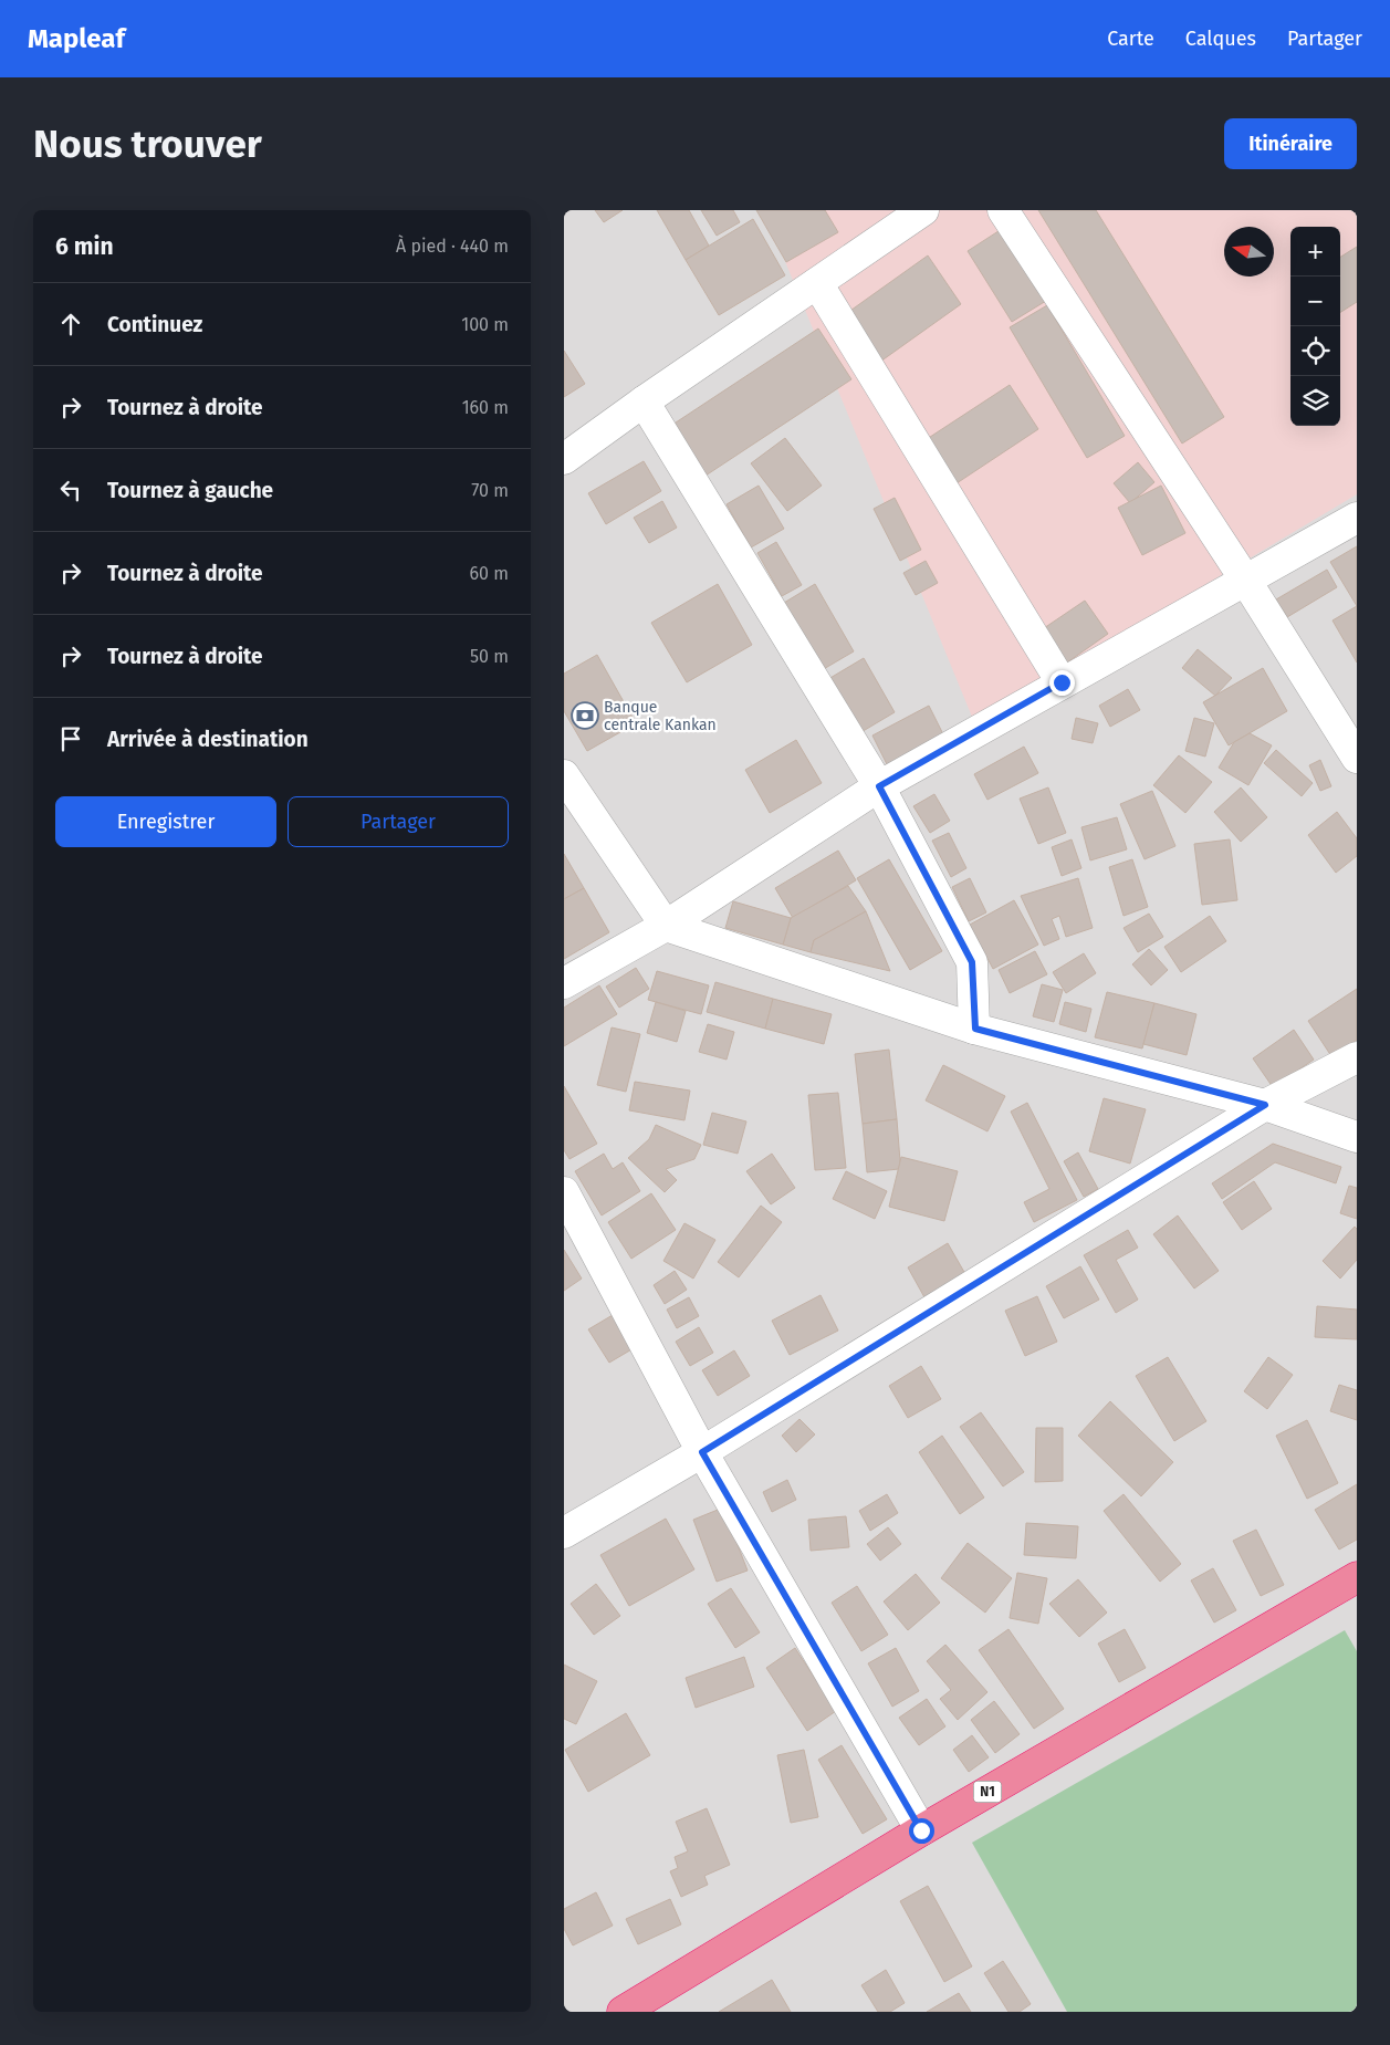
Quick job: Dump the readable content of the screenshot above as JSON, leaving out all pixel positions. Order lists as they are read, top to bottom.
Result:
{
  "streets": {
    "highway": ["N1"]
  },
  "places": {
    "bank": ["Banque centrale Kankan"]
  },
  "north": "left",
  "page": {
    "header": "Mapleaf",
    "nav": ["Carte", "Calques", "Partager"],
    "buttons": [
      "Itinéraire",
      ["Enregistrer", "Partager"]
    ],
    "title": "Nous trouver",
    "heading": ["6 min", "À pied · 440 m"],
    "map_buttons": ["+", "−"],
    "list": [
      ["Continuez", "100 m"],
      ["Tournez à droite", "160 m"],
      ["Tournez à gauche", "70 m"],
      ["Tournez à droite", "60 m"],
      ["Tournez à droite", "50 m"],
      "Arrivée à destination"
    ]
  }
}
